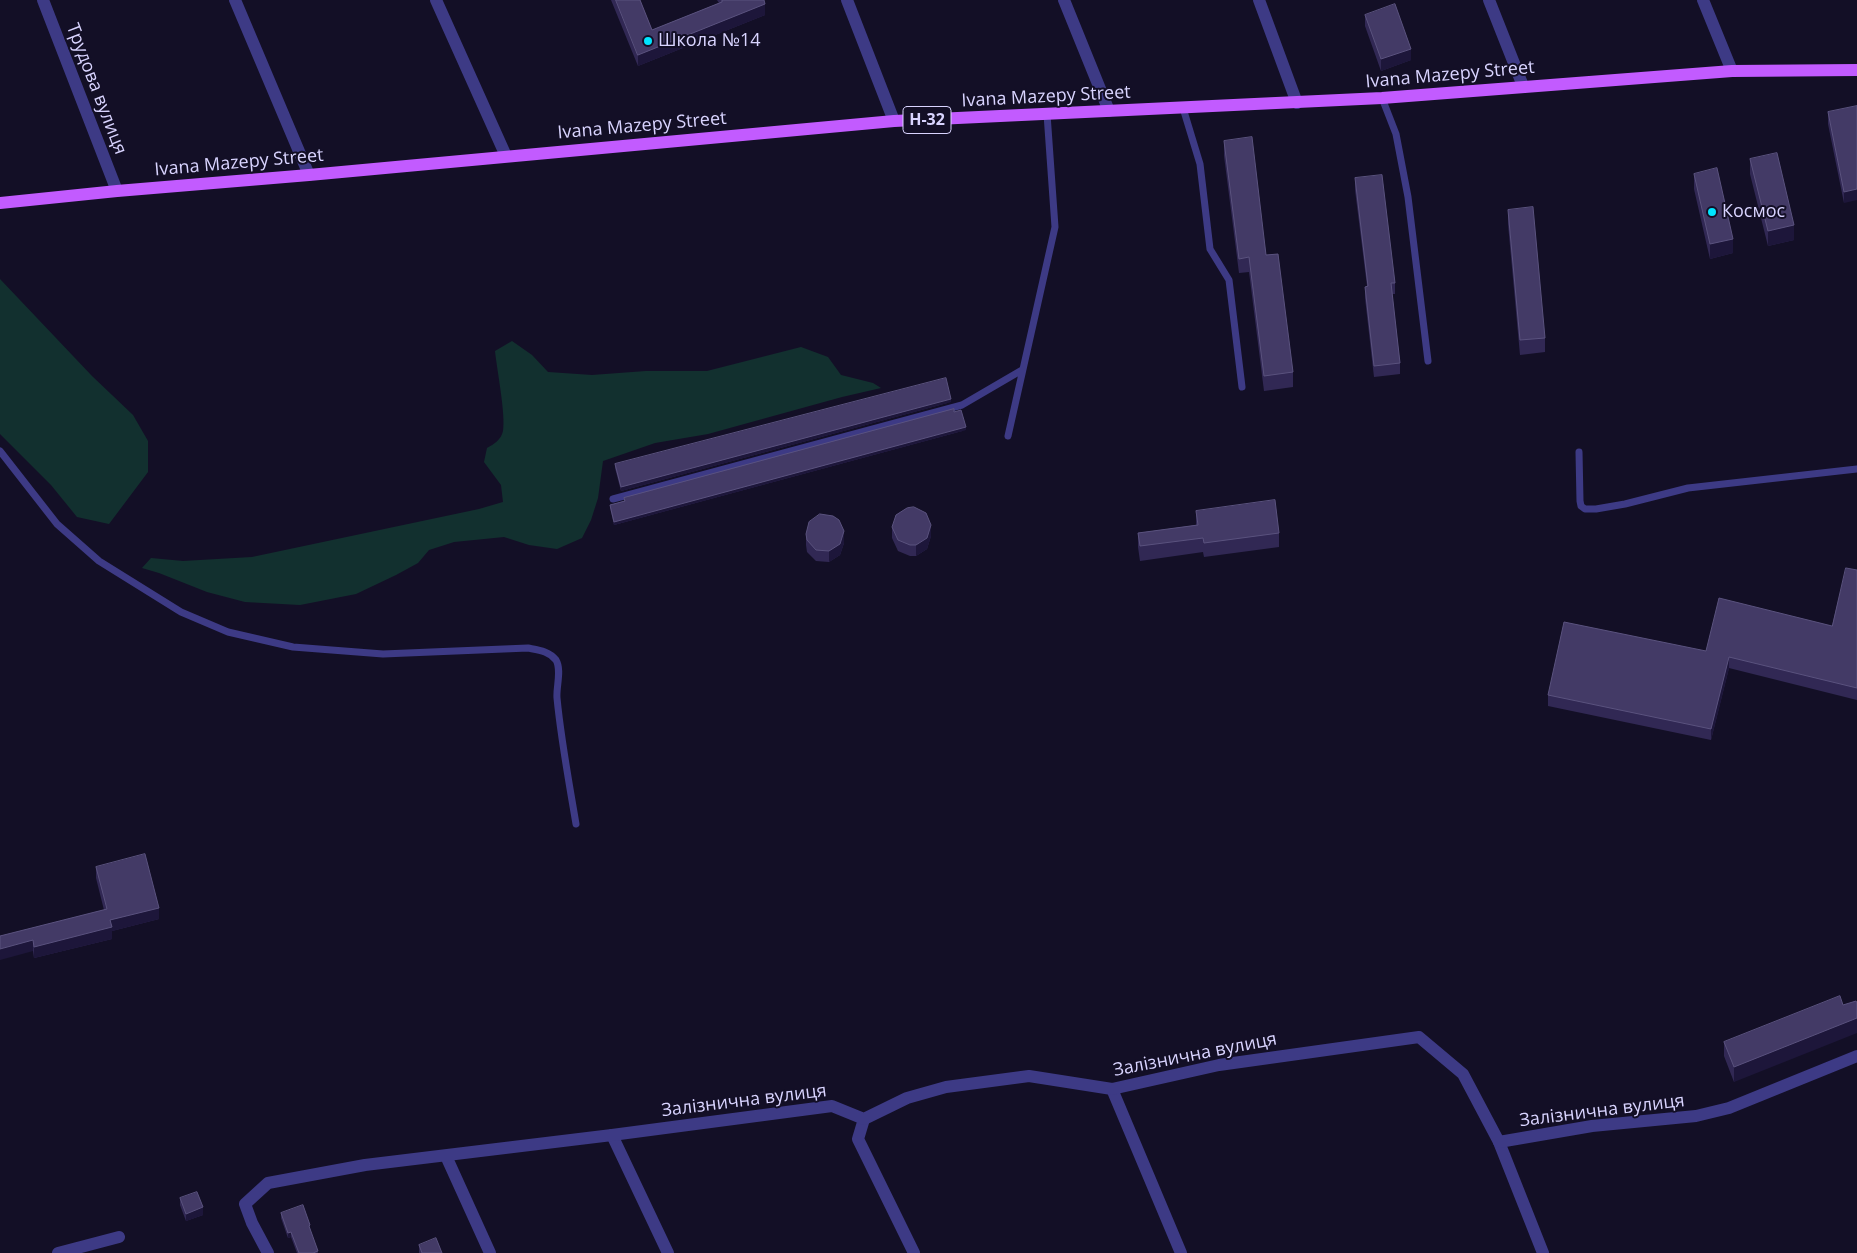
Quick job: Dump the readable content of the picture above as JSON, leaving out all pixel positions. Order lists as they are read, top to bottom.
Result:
{
  "streets": {
    "main road": ["Ivana Mazepy Street", "Н-32"],
    "street": ["Трудова вулиця", "Залізнична вулиця"]
  },
  "crossings": [
    ["Ivana Mazepy Street", "Трудова вулиця"]
  ],
  "places": ["Школа №14", "Космос"]
}
